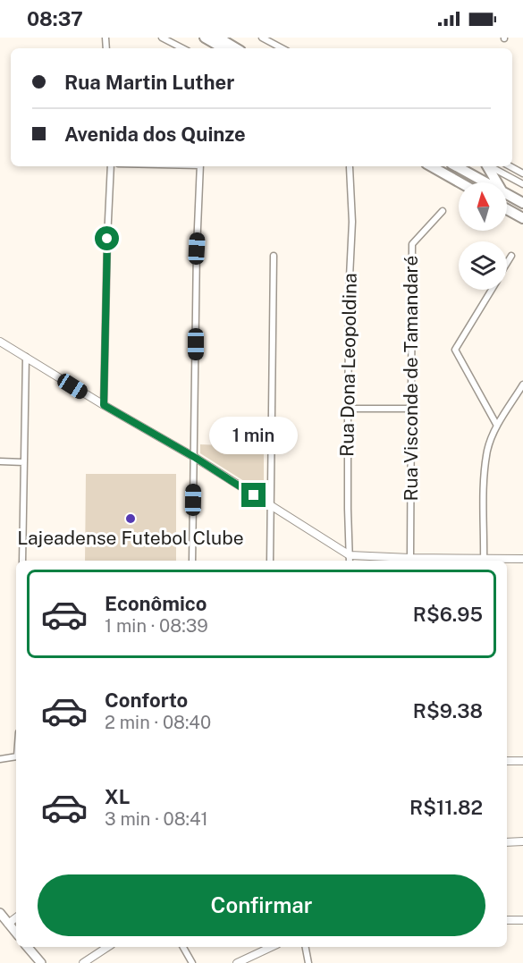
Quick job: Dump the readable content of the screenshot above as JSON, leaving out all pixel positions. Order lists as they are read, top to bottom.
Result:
{
  "streets": {
    "street": ["Rua Dona Leopoldina", "Rua Visconde de Tamandaré"]
  },
  "places": ["Lajeadense Futebol Clube"],
  "north": "top",
  "page": {
    "status": "08:37",
    "banner": ["Rua Martin Luther", "Avenida dos Quinze"],
    "bubble": "1 min",
    "list": [
      {
        "name": "Econômico",
        "note": "1 min · 08:39",
        "value": "R$6.95"
      },
      {
        "name": "Conforto",
        "note": "2 min · 08:40",
        "value": "R$9.38"
      },
      {
        "name": "XL",
        "note": "3 min · 08:41",
        "value": "R$11.82"
      }
    ],
    "buttons": "Confirmar"
  }
}
